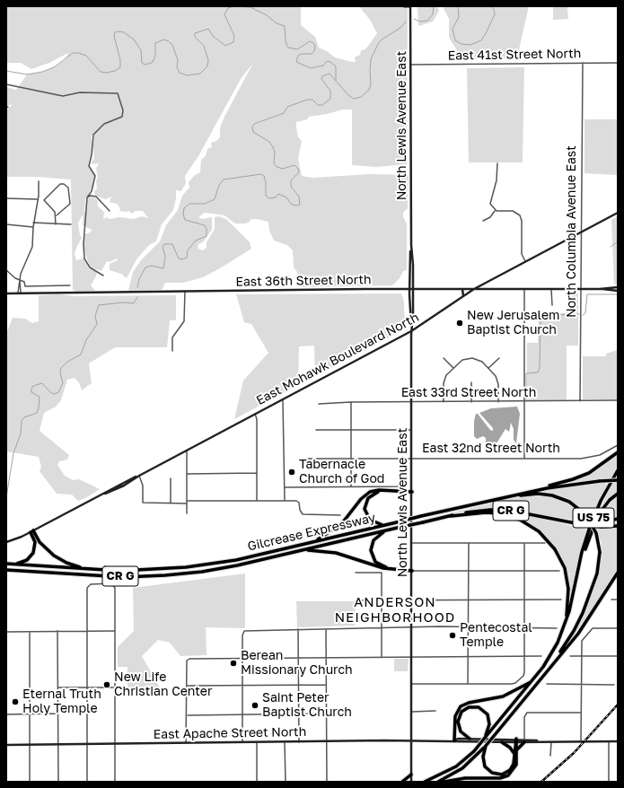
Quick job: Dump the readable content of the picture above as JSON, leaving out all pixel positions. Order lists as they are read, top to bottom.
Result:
{
  "streets": {
    "highway": ["CR G", "US 75", "Gilcrease Expressway"],
    "main road": [
      "North Lewis Avenue East",
      "East 36th Street North",
      "East Mohawk Boulevard North",
      "East Apache Street North"
    ],
    "street": [
      "East 41st Street North",
      "North Columbia Avenue East",
      "East 33rd Street North",
      "East 32nd Street North"
    ]
  },
  "crossings": [
    ["East 41st Street North", "North Lewis Avenue East"],
    ["East 41st Street North", "North Columbia Avenue East"],
    ["North Lewis Avenue East", "East 36th Street North"],
    ["North Lewis Avenue East", "East Mohawk Boulevard North"],
    ["North Lewis Avenue East", "East 33rd Street North"],
    ["North Lewis Avenue East", "East 32nd Street North"],
    ["North Lewis Avenue East", "East Apache Street North"],
    ["North Columbia Avenue East", "East 36th Street North"],
    ["North Columbia Avenue East", "East Mohawk Boulevard North"],
    ["North Columbia Avenue East", "East 33rd Street North"],
    ["East 36th Street North", "East Mohawk Boulevard North"]
  ],
  "districts": ["ANDERSON NEIGHBORHOOD"],
  "places": [
    "New Jerusalem Baptist Church",
    "Tabernacle Church of God",
    "Pentecostal Temple",
    "Berean Missionary Church",
    "New Life Christian Center",
    "Eternal Truth Holy Temple",
    "Saint Peter Baptist Church"
  ]
}
